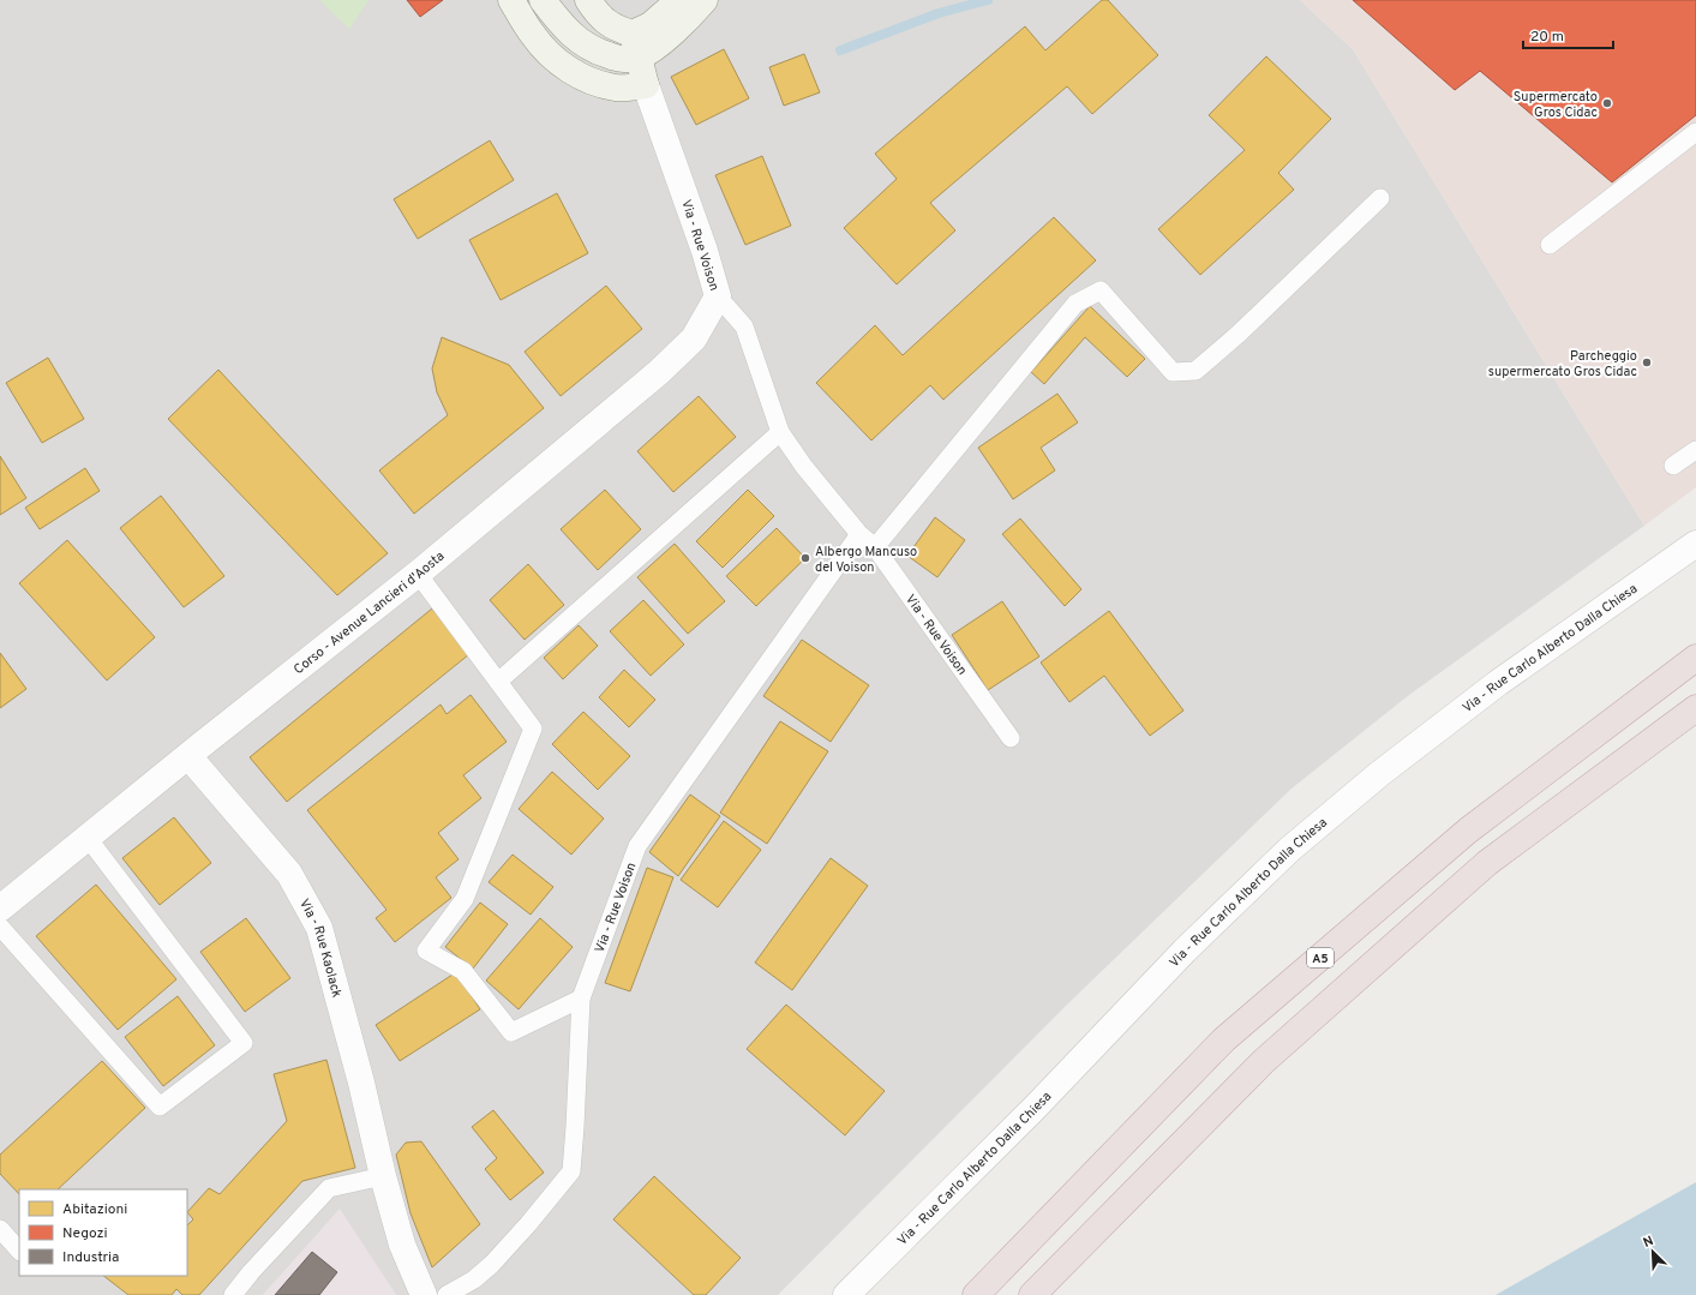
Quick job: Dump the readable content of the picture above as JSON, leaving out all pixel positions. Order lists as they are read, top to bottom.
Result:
{
  "streets": {
    "highway": ["A5"],
    "street": [
      "Via - Rue Voison",
      "Corso - Avenue Lancieri d'Aosta",
      "Via - Rue Carlo Alberto Dalla Chiesa",
      "Via - Rue Kaolack"
    ]
  },
  "crossings": [
    ["Via - Rue Voison", "Corso - Avenue Lancieri d'Aosta"],
    ["Corso - Avenue Lancieri d'Aosta", "Via - Rue Kaolack"]
  ],
  "places": ["Supermercato Gros Cidac", "Parcheggio supermercato Gros Cidac", "Albergo Mancuso del Voison"],
  "legend": ["Abitazioni", "Negozi", "Industria"],
  "scale_bar": "20 m",
  "north": "top left"
}
